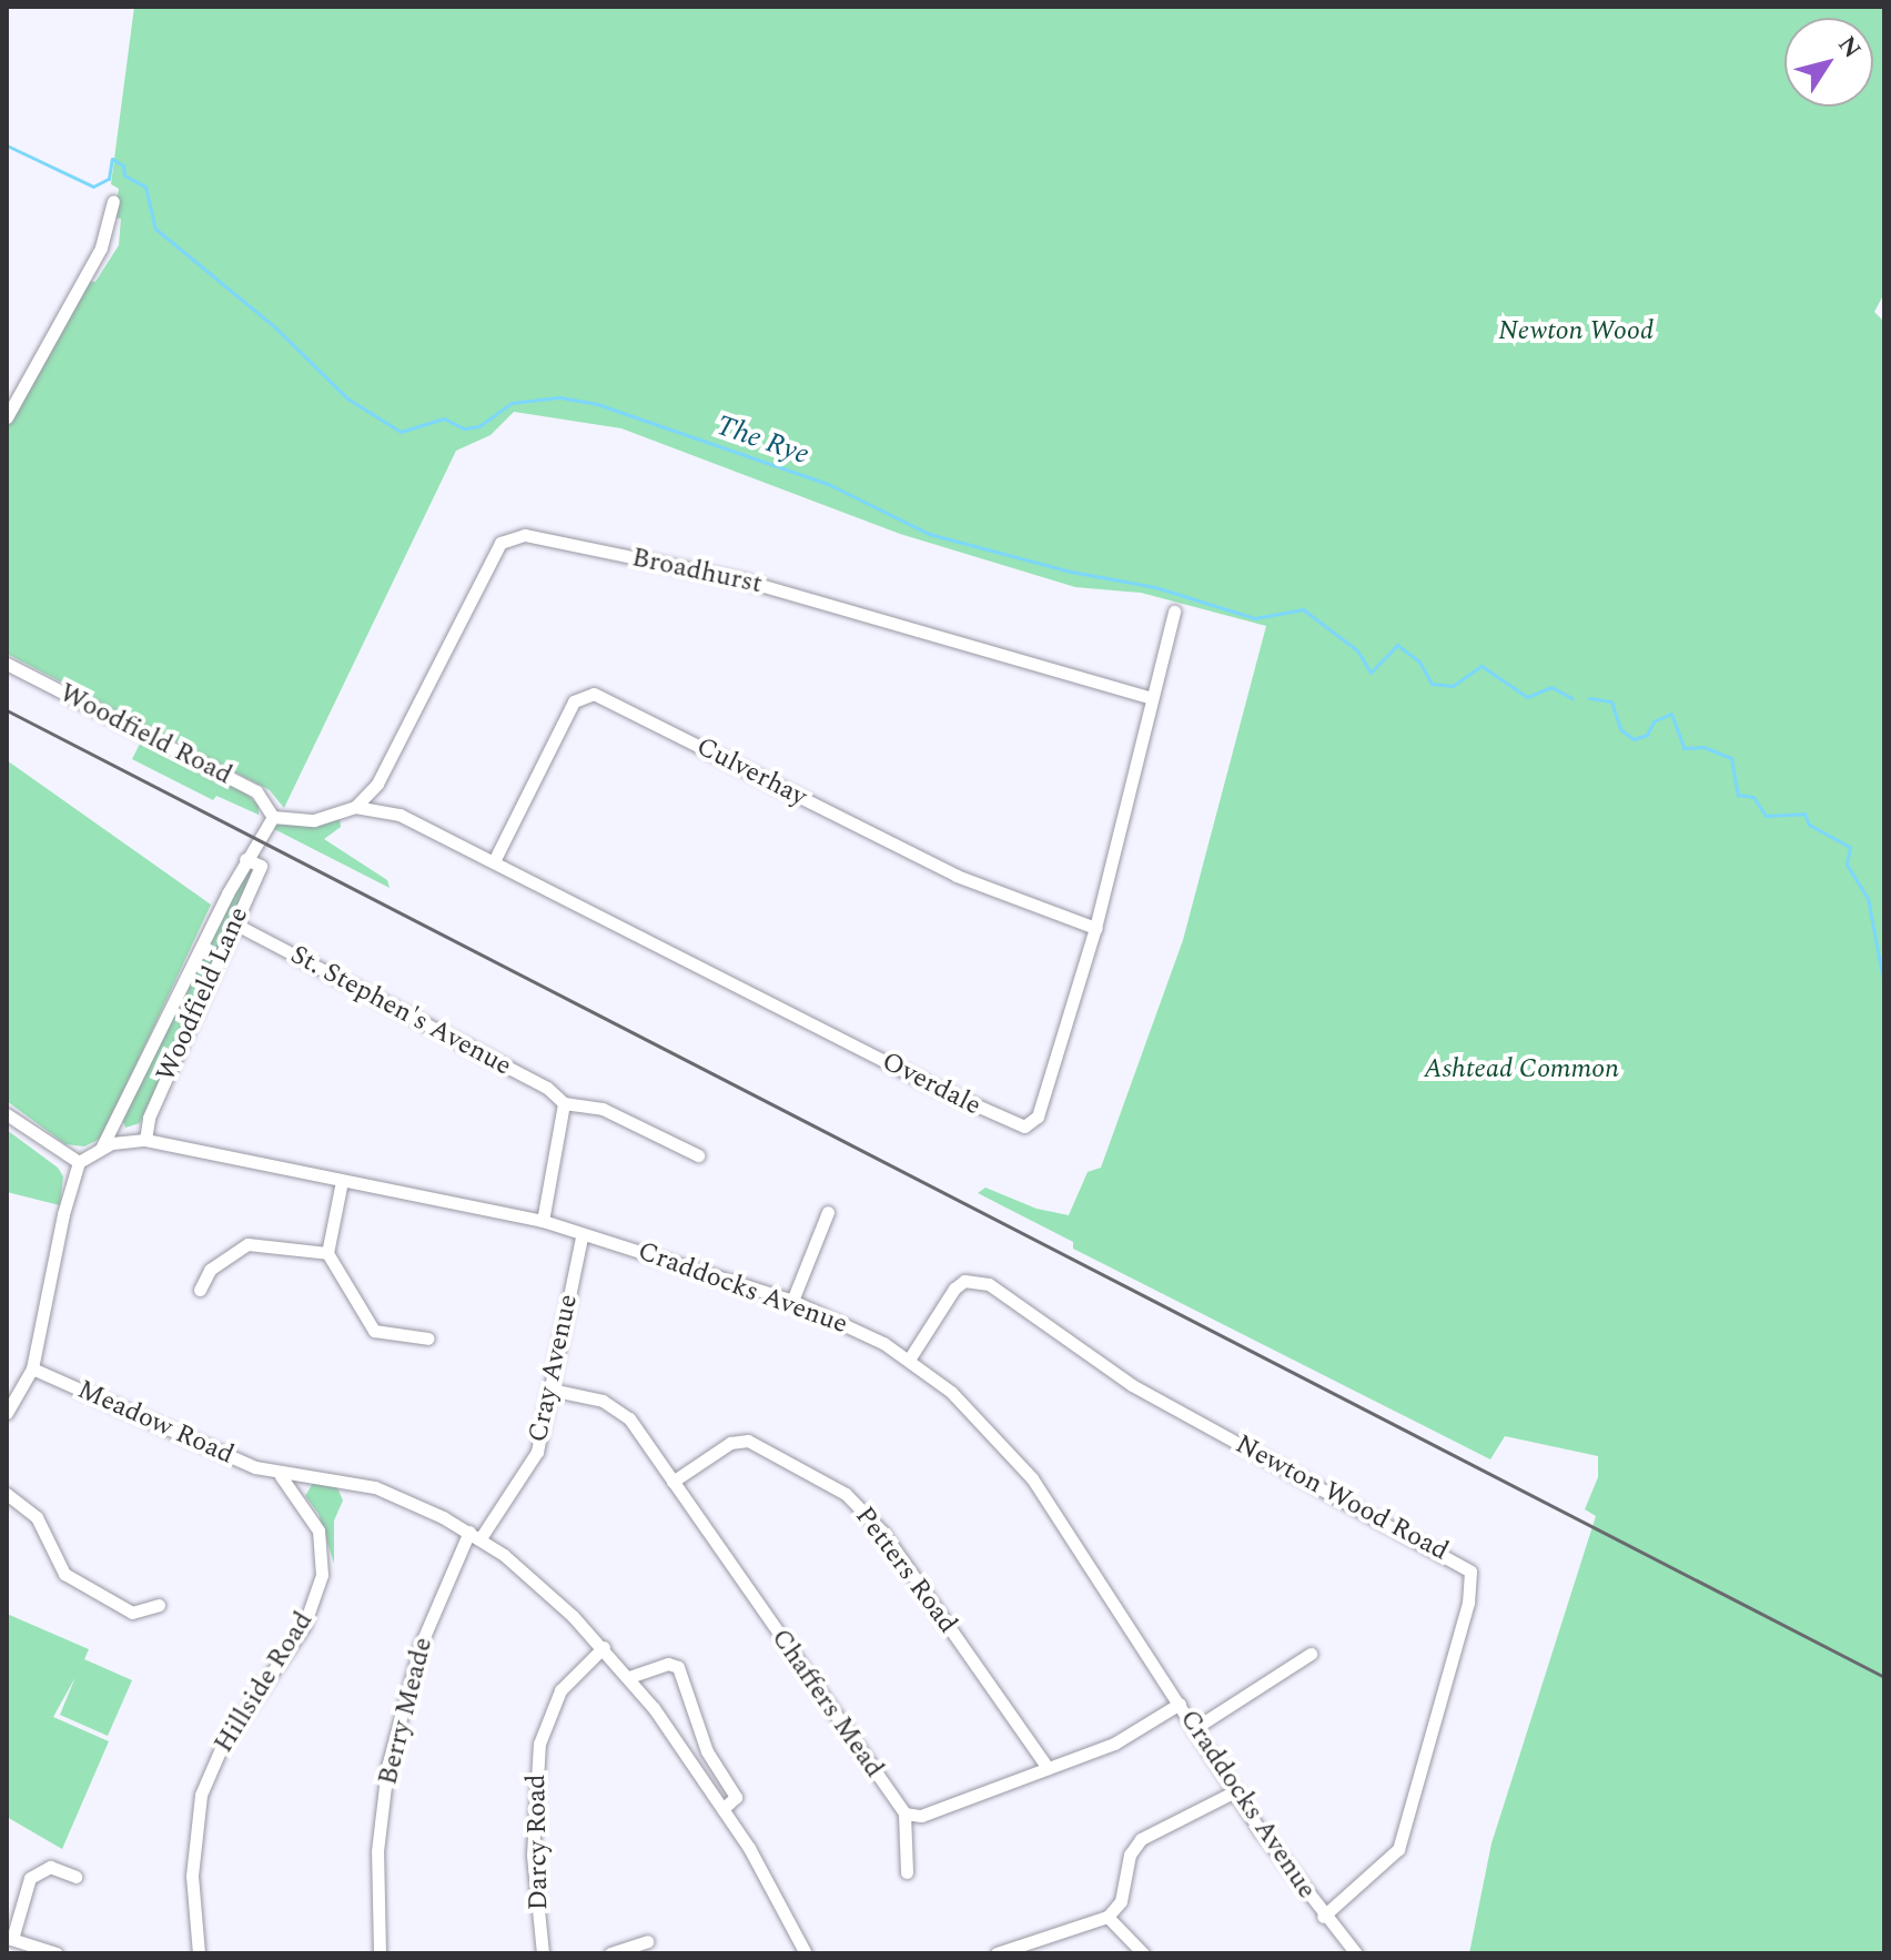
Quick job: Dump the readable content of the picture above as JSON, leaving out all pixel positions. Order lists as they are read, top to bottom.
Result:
{
  "streets": {
    "street": [
      "Broadhurst",
      "Woodfield Road",
      "Culverhay",
      "Woodfield Lane",
      "St. Stephen's Avenue",
      "Overdale",
      "Craddocks Avenue",
      "Cray Avenue",
      "Meadow Road",
      "Newton Wood Road",
      "Petters Road",
      "Hillside Road",
      "Chaffers Mead",
      "Berry Meade",
      "Darcy Road"
    ]
  },
  "crossings": [
    ["Broadhurst", "Woodfield Road"],
    ["Broadhurst", "Woodfield Lane"],
    ["Broadhurst", "Overdale"],
    ["Woodfield Road", "Woodfield Lane"],
    ["Culverhay", "Overdale"],
    ["Woodfield Lane", "St. Stephen's Avenue"],
    ["Woodfield Lane", "Craddocks Avenue"],
    ["Craddocks Avenue", "Cray Avenue"],
    ["Craddocks Avenue", "Newton Wood Road"],
    ["Cray Avenue", "Meadow Road"],
    ["Cray Avenue", "Chaffers Mead"],
    ["Cray Avenue", "Berry Meade"],
    ["Meadow Road", "Hillside Road"],
    ["Meadow Road", "Berry Meade"],
    ["Meadow Road", "Darcy Road"],
    ["Petters Road", "Chaffers Mead"]
  ],
  "water": ["The Rye"],
  "parks": ["Newton Wood", "Ashtead Common"],
  "north": "top right"
}
